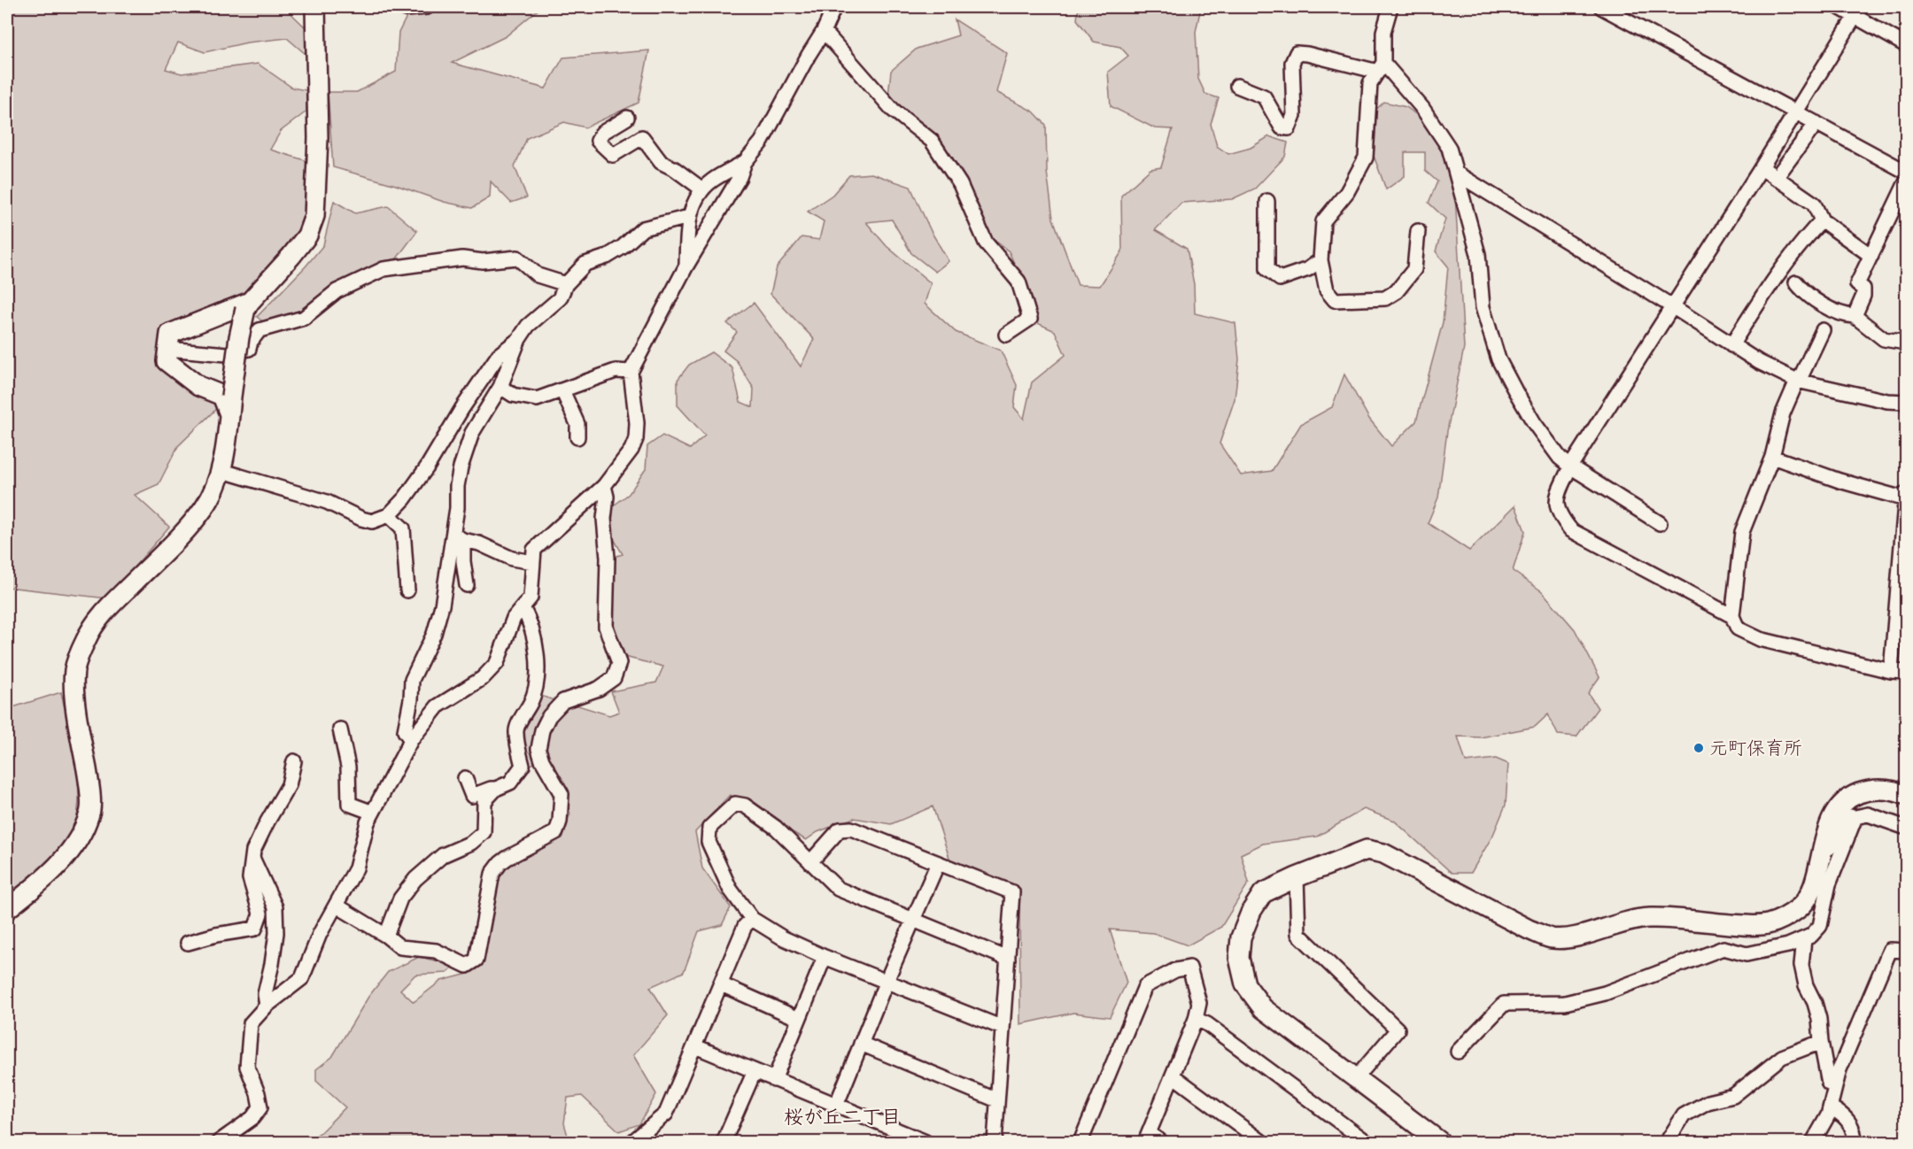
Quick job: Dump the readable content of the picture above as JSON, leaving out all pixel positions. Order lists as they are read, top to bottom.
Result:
{
  "districts": ["桜が丘二丁目"],
  "places": ["元町保育所"]
}
